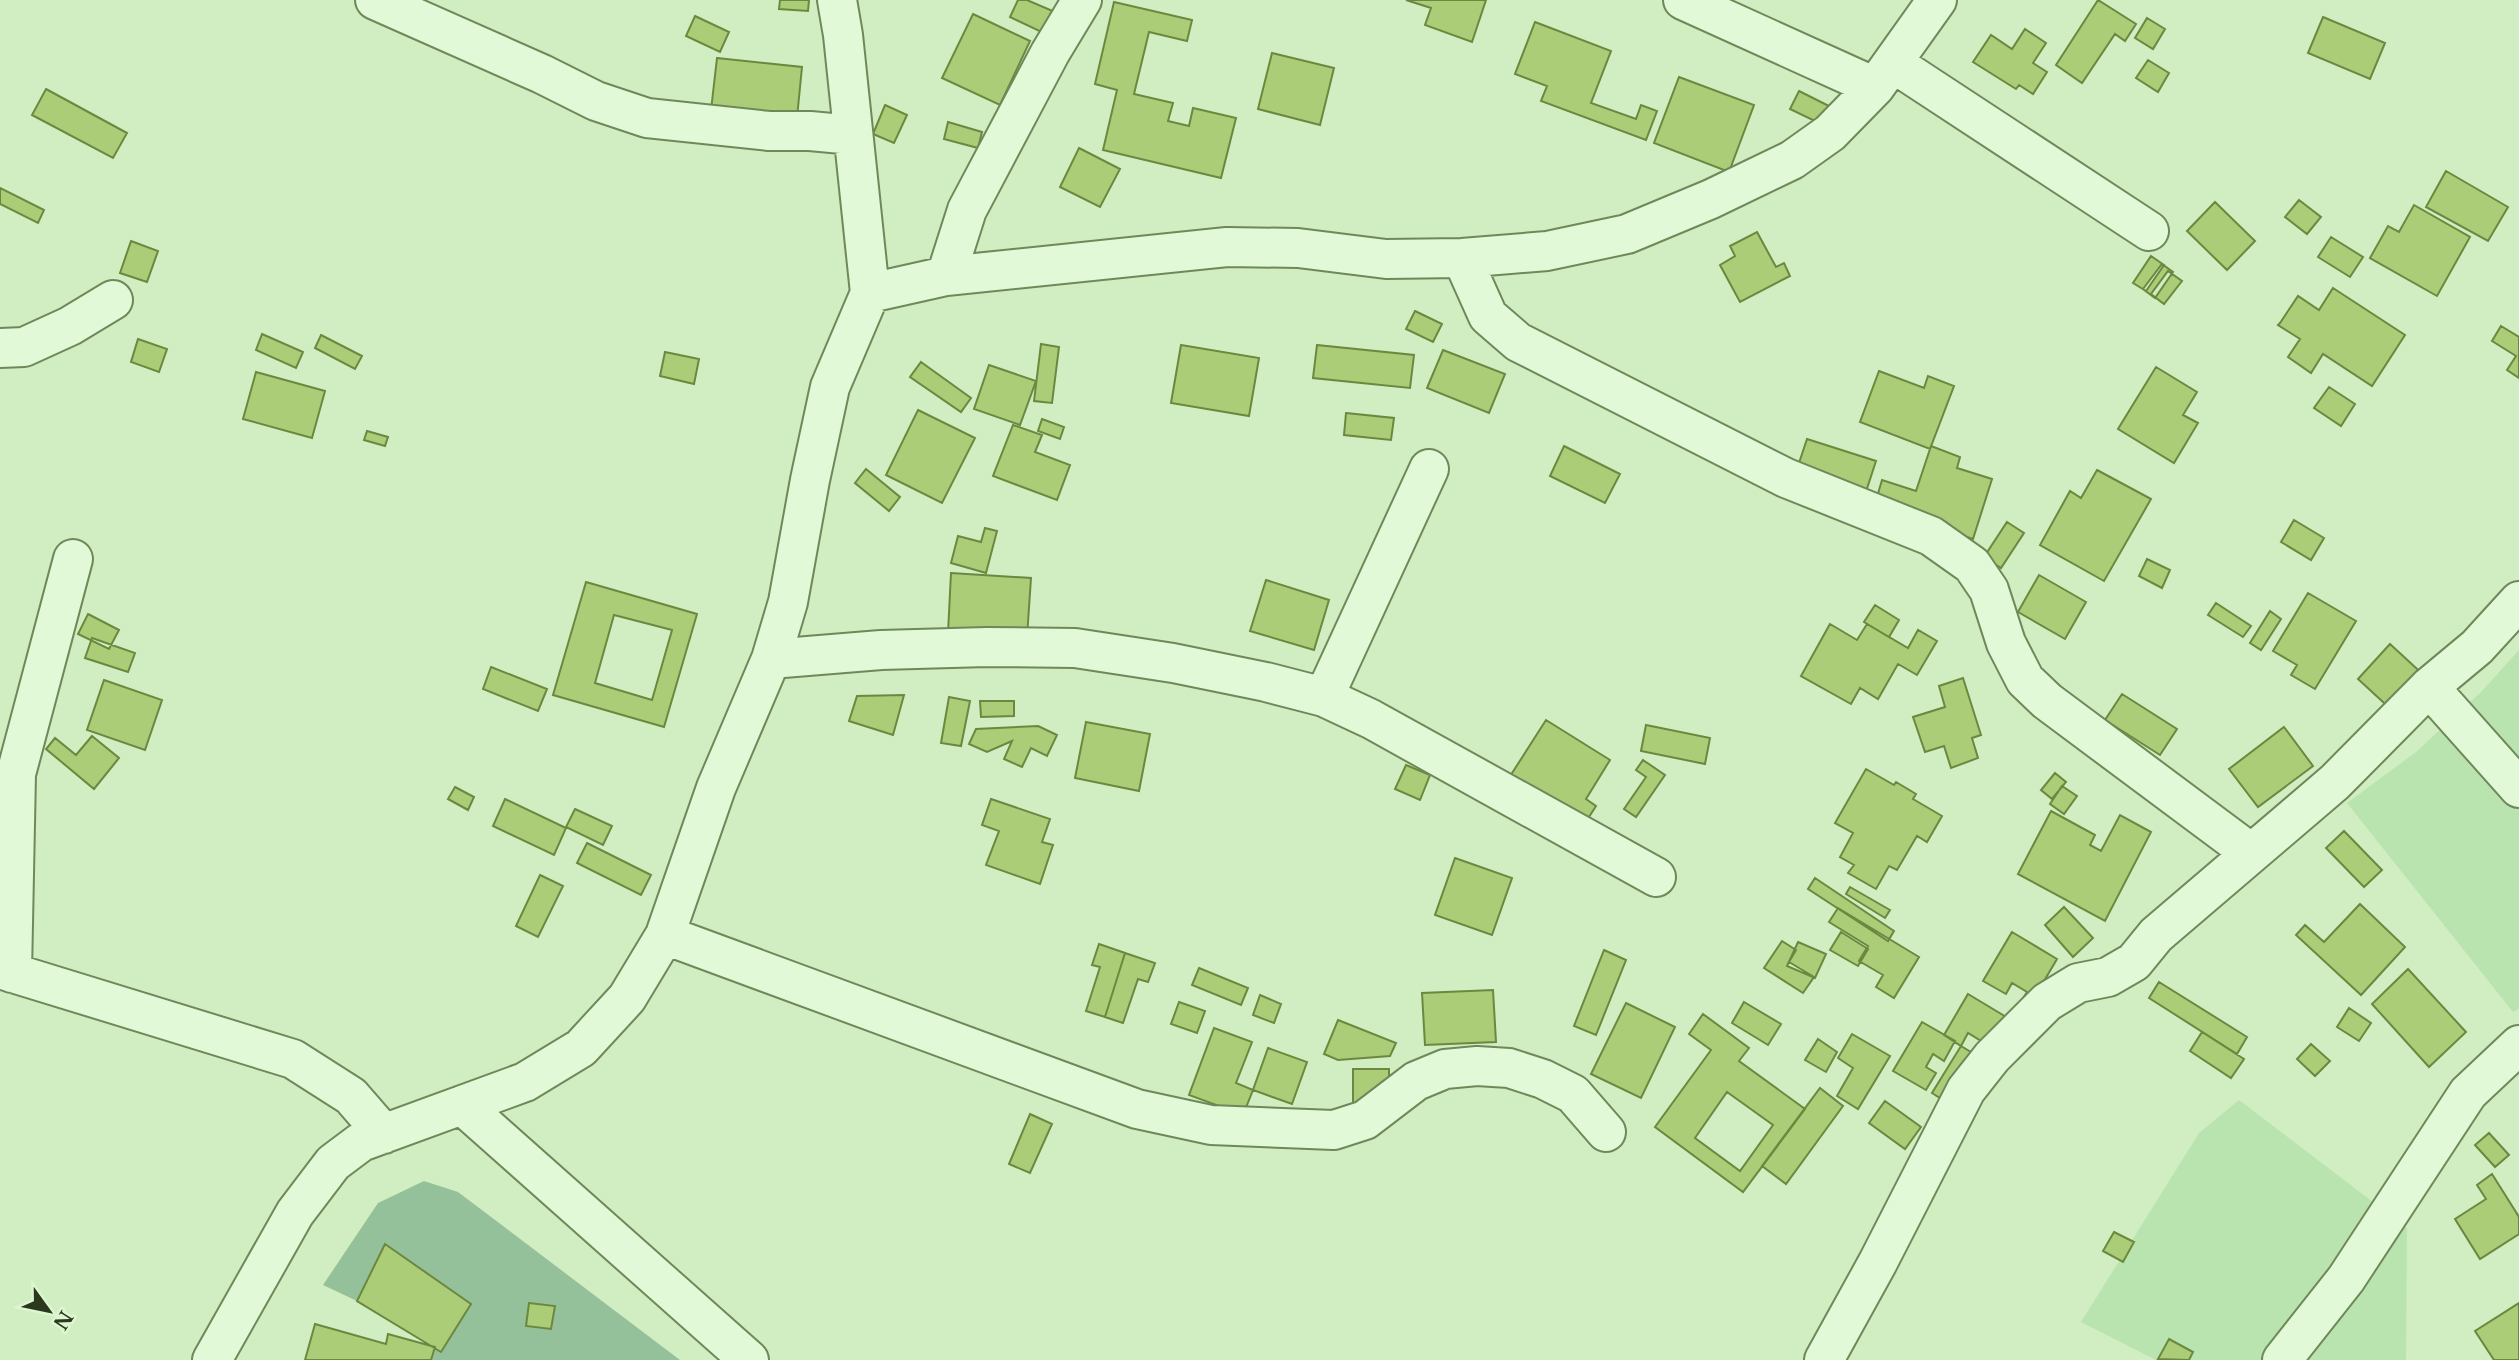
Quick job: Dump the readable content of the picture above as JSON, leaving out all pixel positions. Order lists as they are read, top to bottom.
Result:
{
  "north": "bottom right"
}
